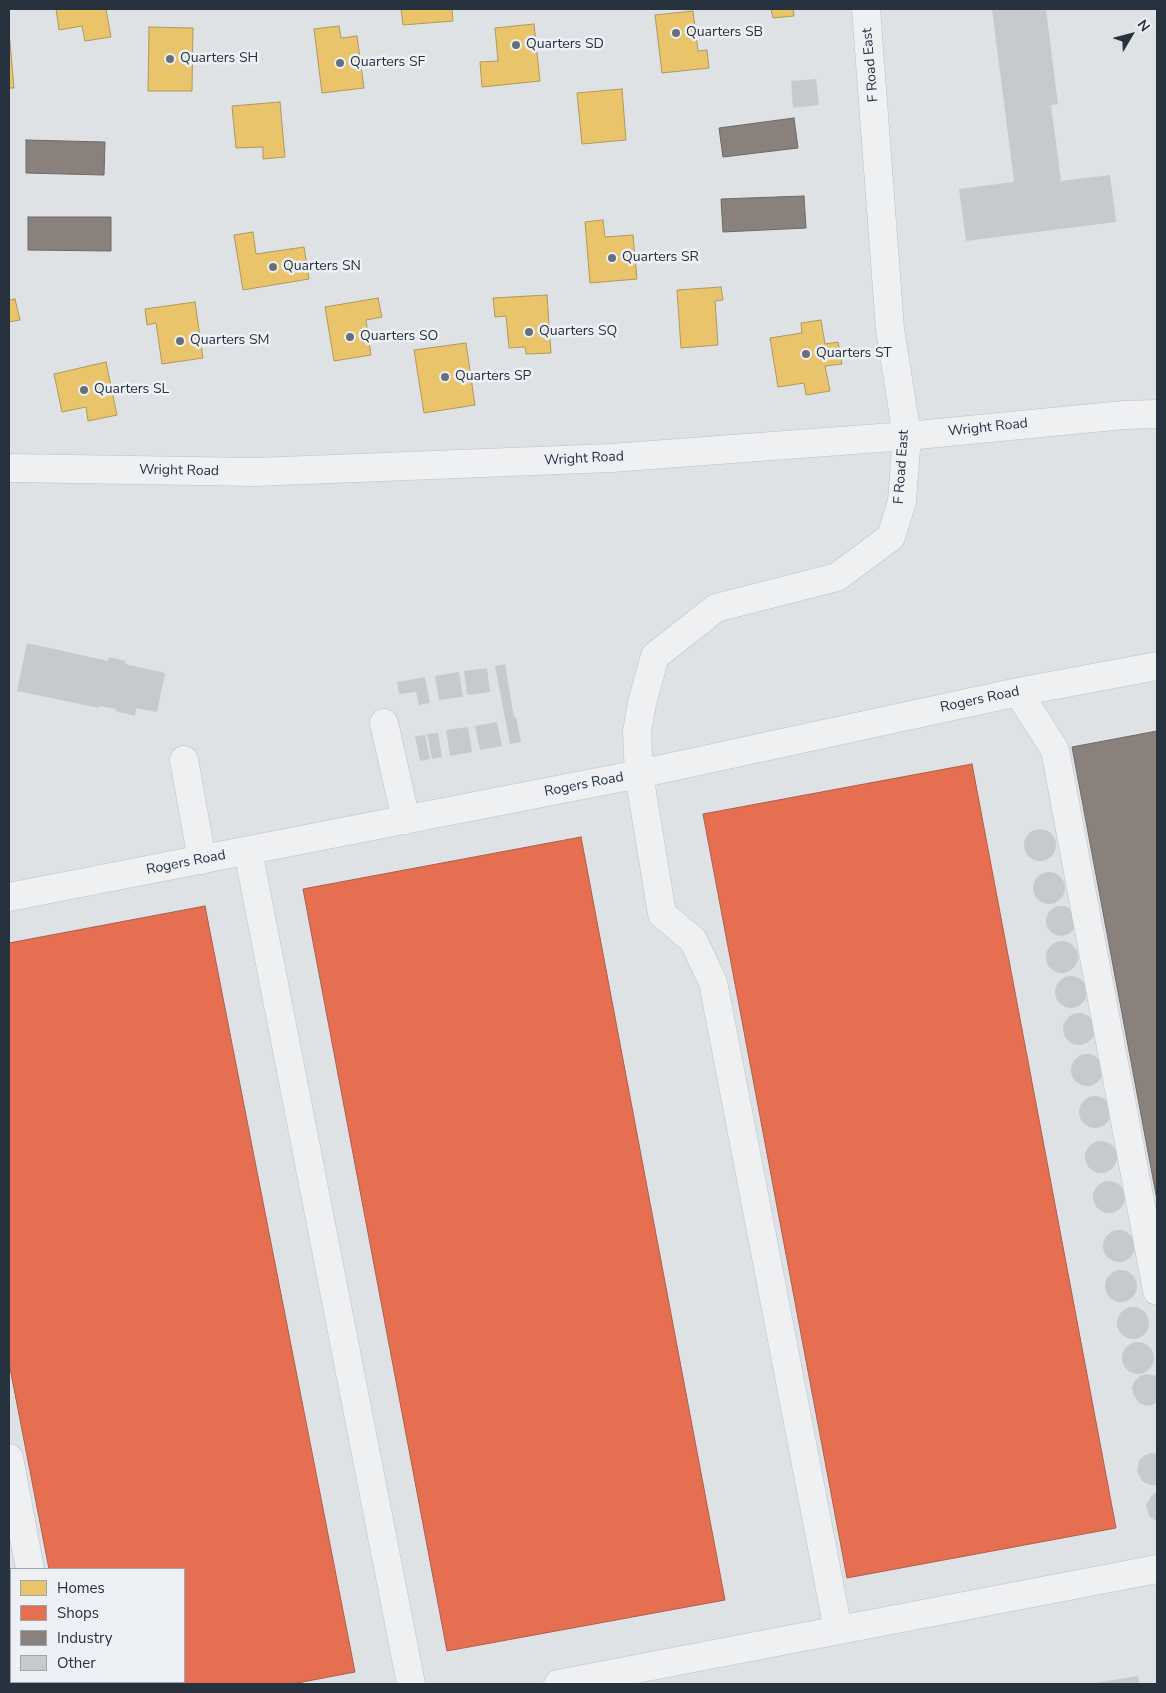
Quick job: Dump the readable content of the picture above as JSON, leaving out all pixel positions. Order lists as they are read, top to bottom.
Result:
{
  "streets": {
    "street": ["F Road East", "Wright Road", "Rogers Road"]
  },
  "crossings": [
    ["F Road East", "Wright Road"],
    ["F Road East", "Rogers Road"]
  ],
  "places": [
    "Quarters SB",
    "Quarters SD",
    "Quarters SH",
    "Quarters SF",
    "Quarters SR",
    "Quarters SN",
    "Quarters SQ",
    "Quarters SO",
    "Quarters SM",
    "Quarters ST",
    "Quarters SP",
    "Quarters SL"
  ],
  "legend": [
    "Homes",
    "Shops",
    "Industry",
    "Other"
  ],
  "north": "top right"
}
